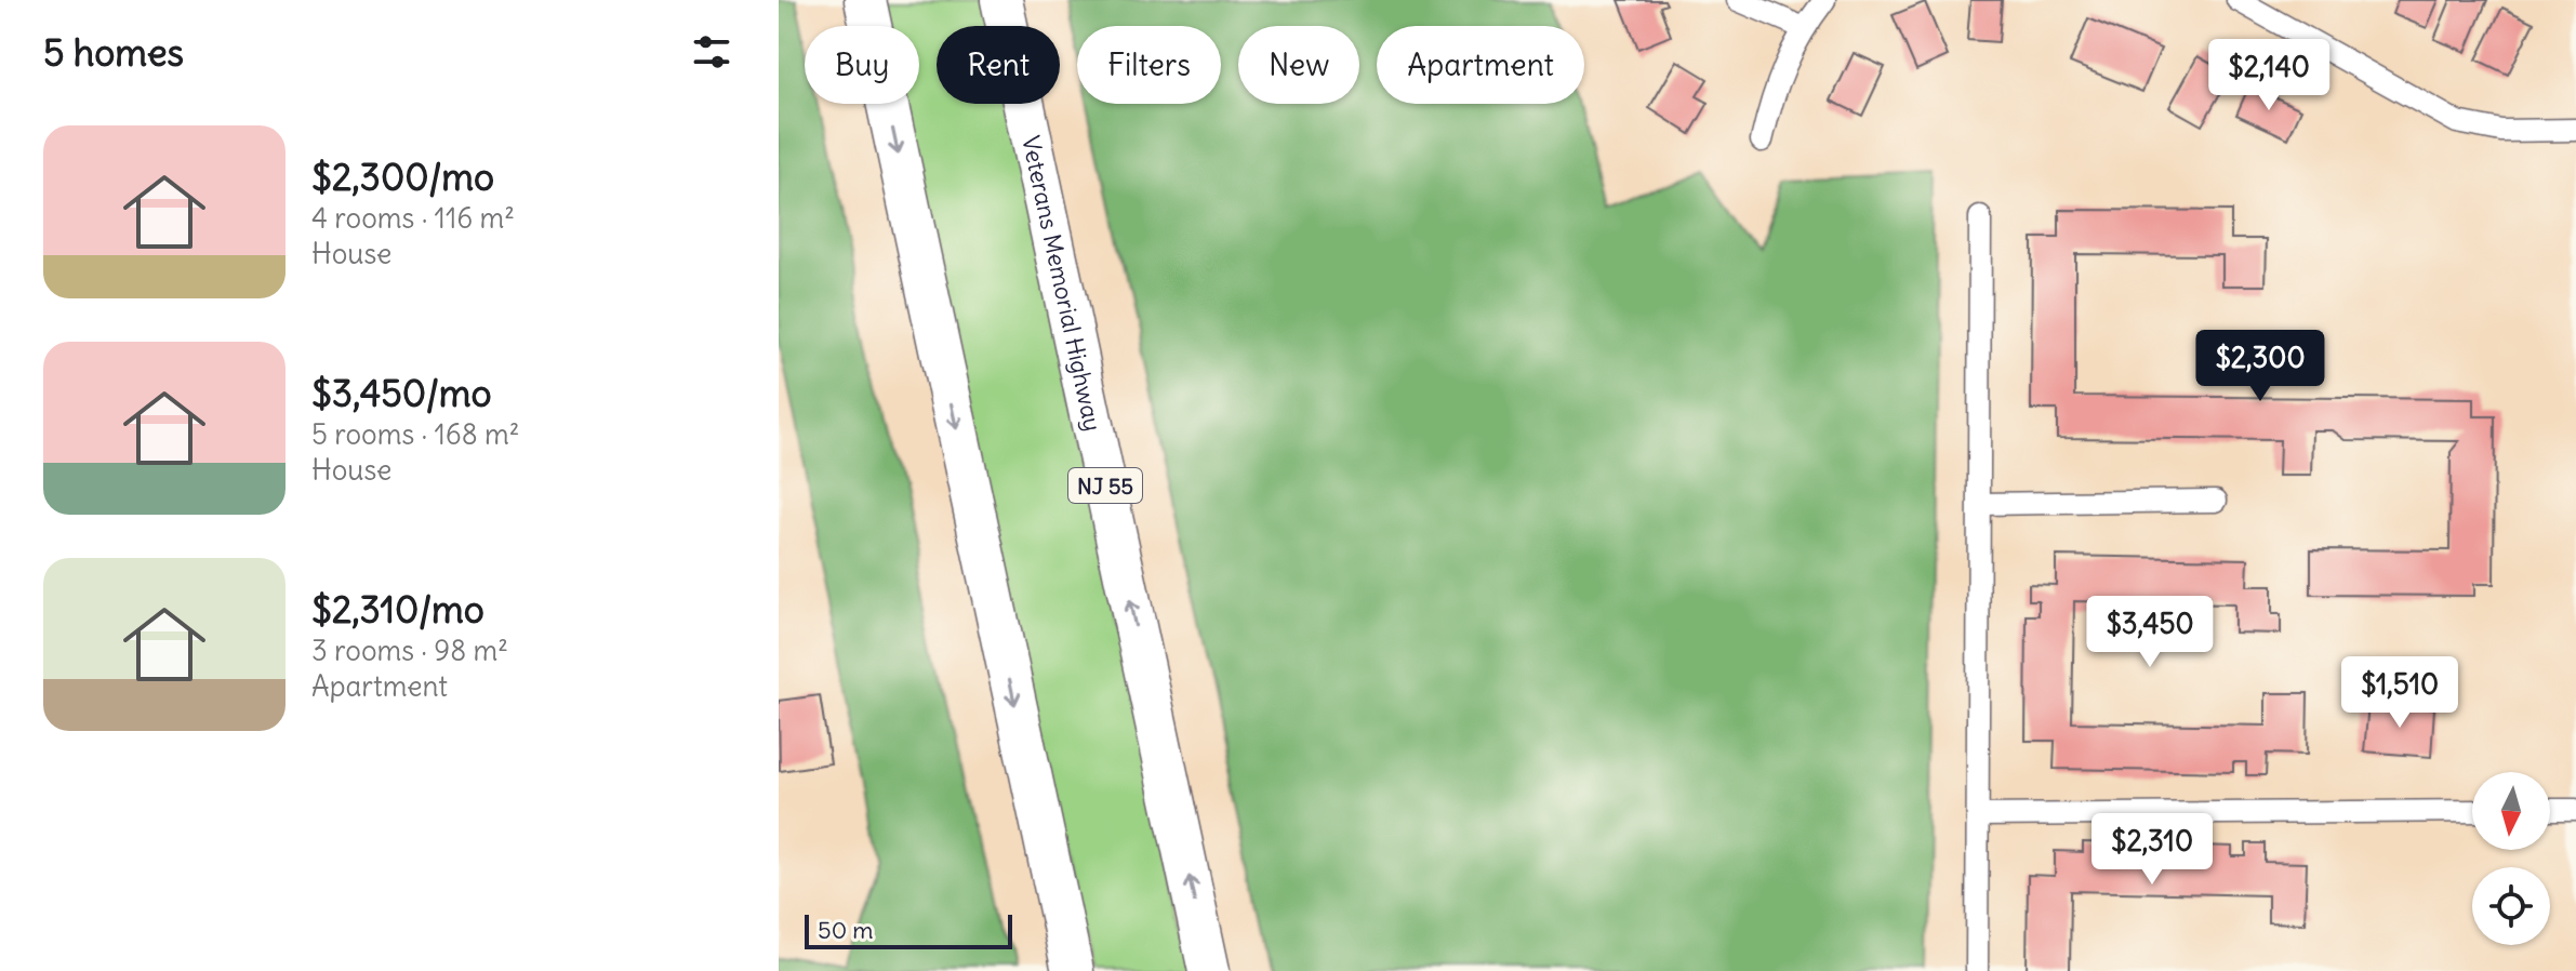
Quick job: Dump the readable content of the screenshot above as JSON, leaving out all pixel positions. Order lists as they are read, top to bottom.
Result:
{
  "streets": {
    "highway": ["Veterans Memorial Highway", "NJ 55"]
  },
  "scale_bar": "50 m",
  "north": "bottom",
  "page": {
    "heading": "5 homes",
    "chip": [
      "Buy",
      "Rent",
      "Filters",
      "New",
      "Apartment"
    ],
    "price": [
      "$2,140",
      "$2,300",
      "$3,450",
      "$1,510",
      "$2,310"
    ],
    "list": [
      {
        "name": "$2,300/mo",
        "note": "4 rooms · 116 m² · House"
      },
      {
        "name": "$3,450/mo",
        "note": "5 rooms · 168 m² · House"
      },
      {
        "name": "$2,310/mo",
        "note": "3 rooms · 98 m² · Apartment"
      }
    ],
    "scale": "50 m"
  }
}
